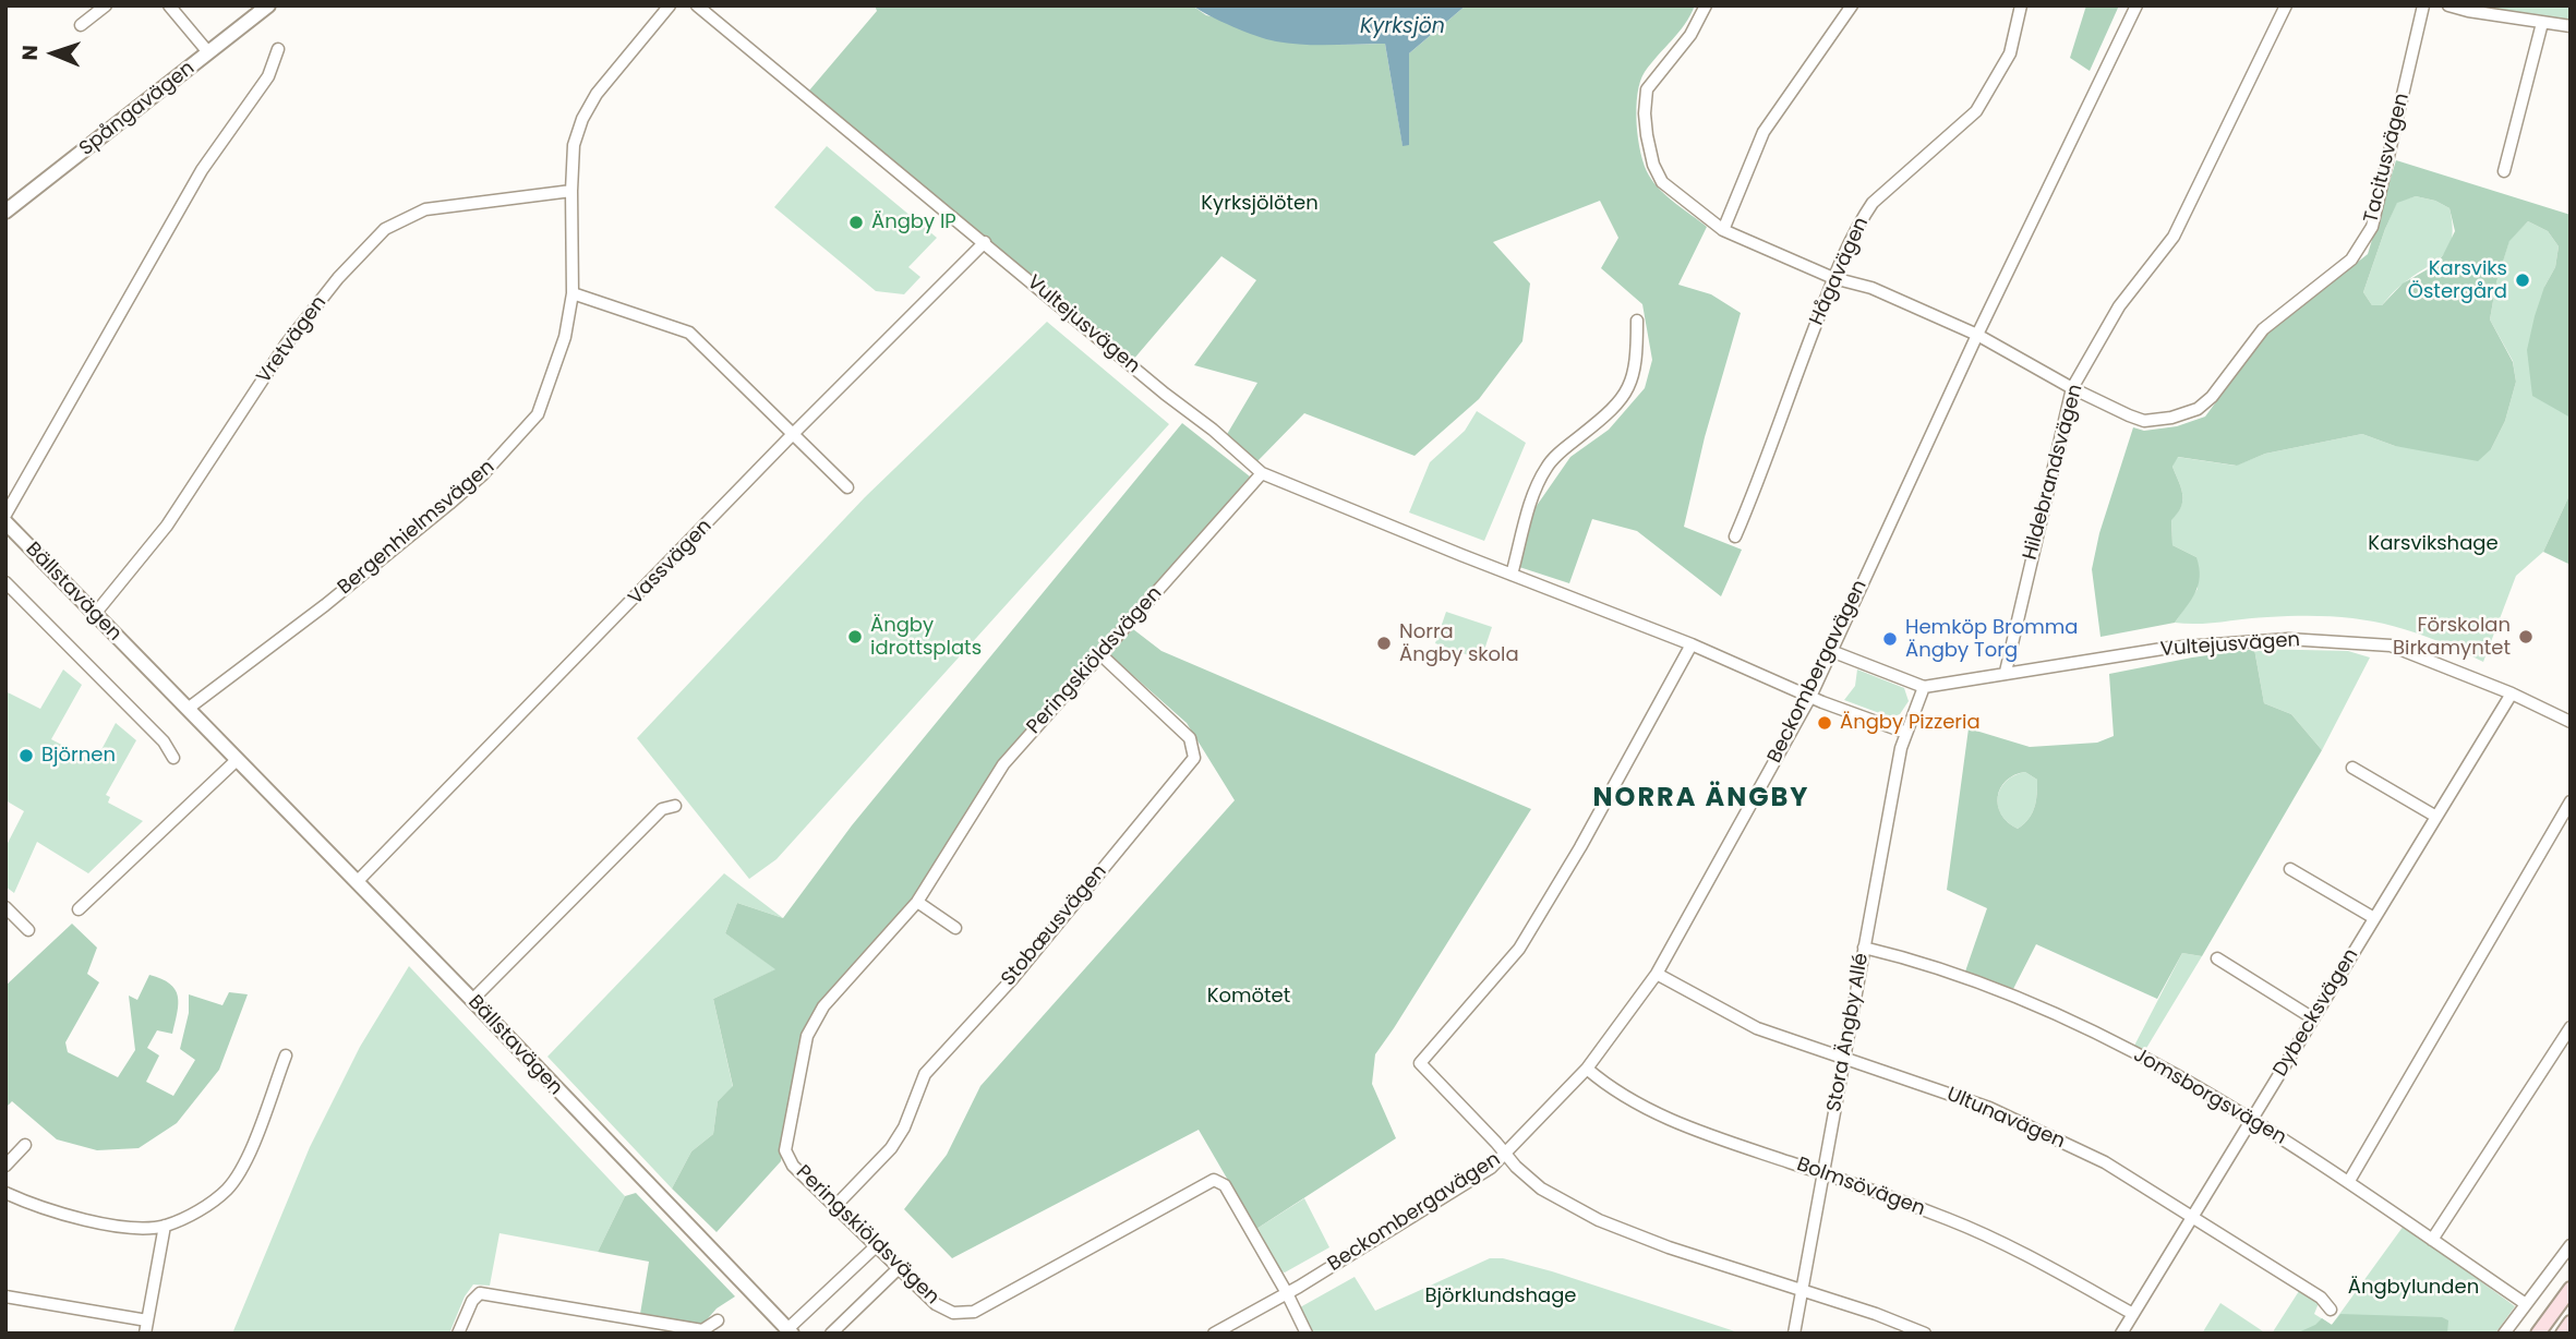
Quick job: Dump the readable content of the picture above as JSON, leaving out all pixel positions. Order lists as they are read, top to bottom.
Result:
{
  "streets": {
    "street": [
      "Spångavägen",
      "Tacitusvägen",
      "Hågavägen",
      "Vultejusvägen",
      "Vretvägen",
      "Hildebrandsvägen",
      "Bergenhielmsvägen",
      "Vassvägen",
      "Bällstavägen",
      "Peringskiöldsvägen",
      "Beckombergavägen",
      "Stobæusvägen",
      "Dybecksvägen",
      "Stora Ängby Allé",
      "Jomsborgsvägen",
      "Ultunavägen",
      "Bolmsövägen"
    ]
  },
  "crossings": [
    ["Tacitusvägen", "Hågavägen"],
    ["Tacitusvägen", "Hildebrandsvägen"],
    ["Tacitusvägen", "Beckombergavägen"],
    ["Vultejusvägen", "Hildebrandsvägen"],
    ["Vultejusvägen", "Vassvägen"],
    ["Vultejusvägen", "Peringskiöldsvägen"],
    ["Vultejusvägen", "Beckombergavägen"],
    ["Vultejusvägen", "Dybecksvägen"],
    ["Vultejusvägen", "Stora Ängby Allé"],
    ["Vretvägen", "Bergenhielmsvägen"],
    ["Vretvägen", "Bällstavägen"],
    ["Bergenhielmsvägen", "Bällstavägen"],
    ["Vassvägen", "Bällstavägen"],
    ["Peringskiöldsvägen", "Beckombergavägen"],
    ["Peringskiöldsvägen", "Stobæusvägen"],
    ["Beckombergavägen", "Ultunavägen"],
    ["Beckombergavägen", "Bolmsövägen"],
    ["Dybecksvägen", "Jomsborgsvägen"],
    ["Dybecksvägen", "Ultunavägen"],
    ["Dybecksvägen", "Bolmsövägen"],
    ["Stora Ängby Allé", "Jomsborgsvägen"],
    ["Stora Ängby Allé", "Ultunavägen"],
    ["Stora Ängby Allé", "Bolmsövägen"]
  ],
  "districts": ["NORRA ÄNGBY"],
  "water": ["Kyrksjön"],
  "parks": [
    "Kyrksjölöten",
    "Karsvikshage",
    "Komötet",
    "Ängbylunden",
    "Björklundshage"
  ],
  "places": [
    "Ängby IP",
    "Karsviks Östergård",
    "Ängby idrottsplats",
    "Förskolan Birkamyntet",
    "Hemköp Bromma Ängby Torg",
    "Norra Ängby skola",
    "Ängby Pizzeria",
    "Björnen"
  ],
  "north": "left"
}
